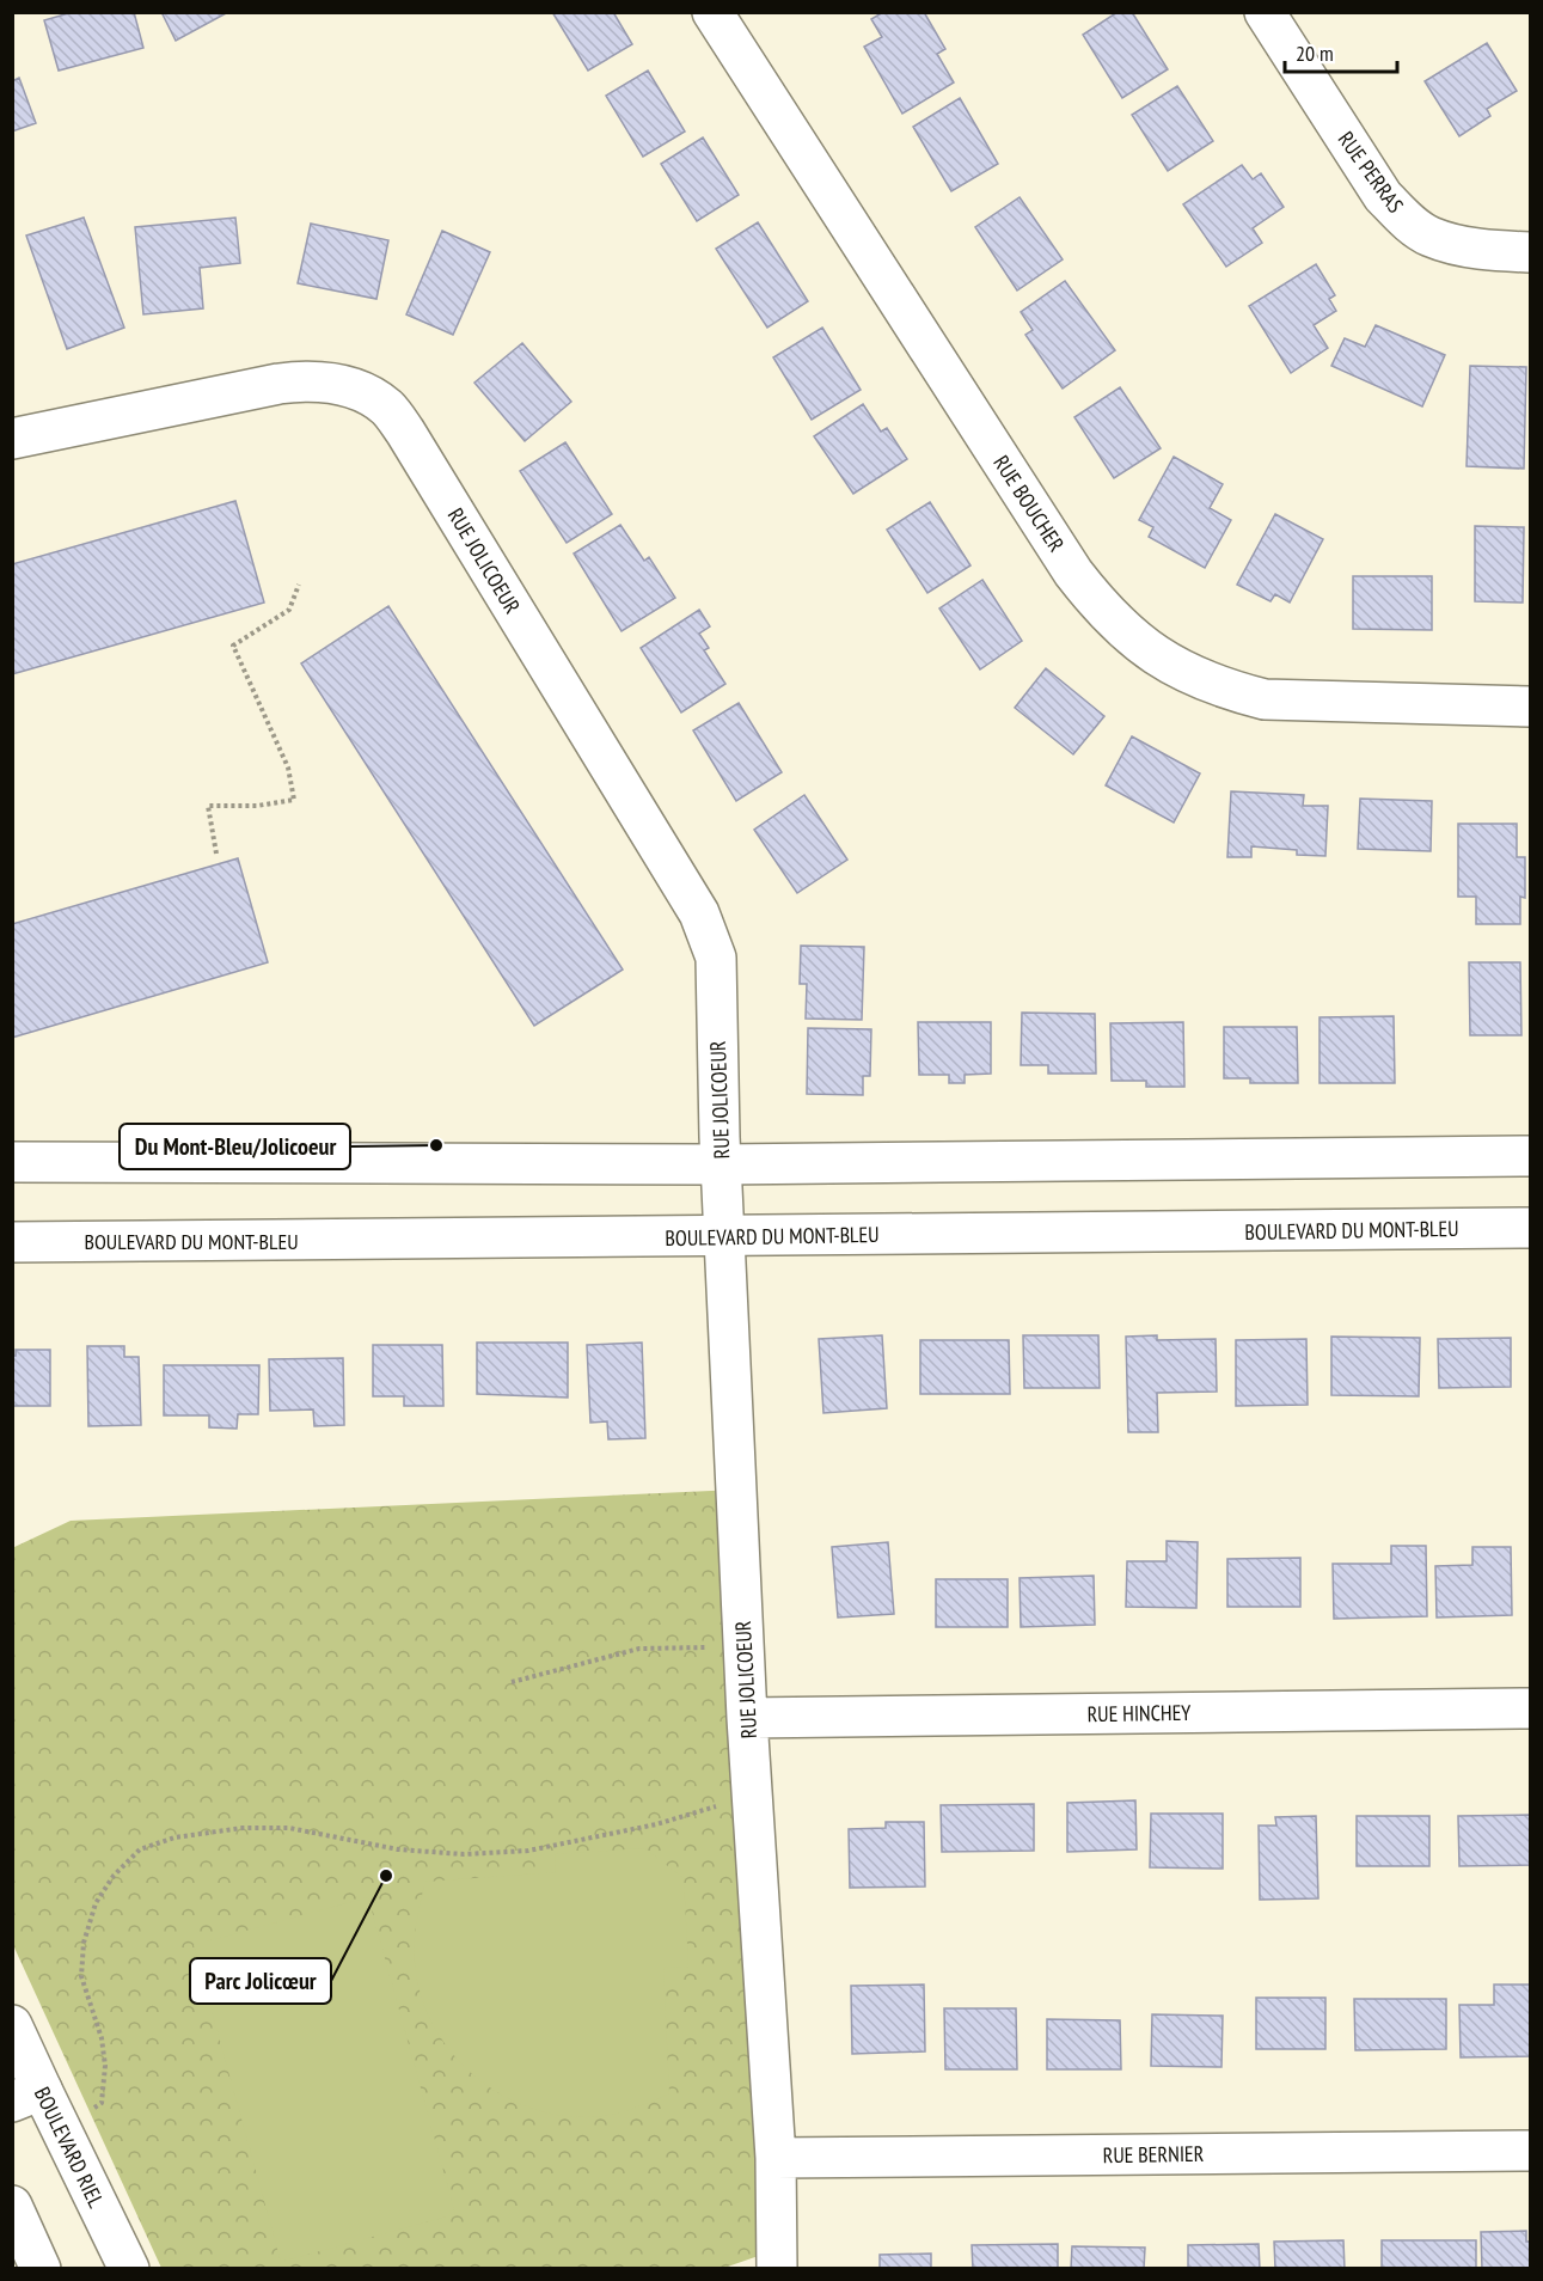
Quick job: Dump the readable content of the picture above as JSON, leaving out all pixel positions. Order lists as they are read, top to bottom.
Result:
{
  "streets": {
    "street": [
      "RUE PERRAS",
      "RUE BOUCHER",
      "RUE JOLICOEUR",
      "BOULEVARD DU MONT-BLEU",
      "RUE HINCHEY",
      "BOULEVARD RIEL",
      "RUE BERNIER"
    ]
  },
  "crossings": [
    ["RUE JOLICOEUR", "BOULEVARD DU MONT-BLEU"],
    ["RUE JOLICOEUR", "RUE HINCHEY"],
    ["RUE JOLICOEUR", "RUE BERNIER"]
  ],
  "places": ["Du Mont-Bleu/Jolicoeur", "Parc Jolicœur"],
  "scale_bar": "20 m"
}
